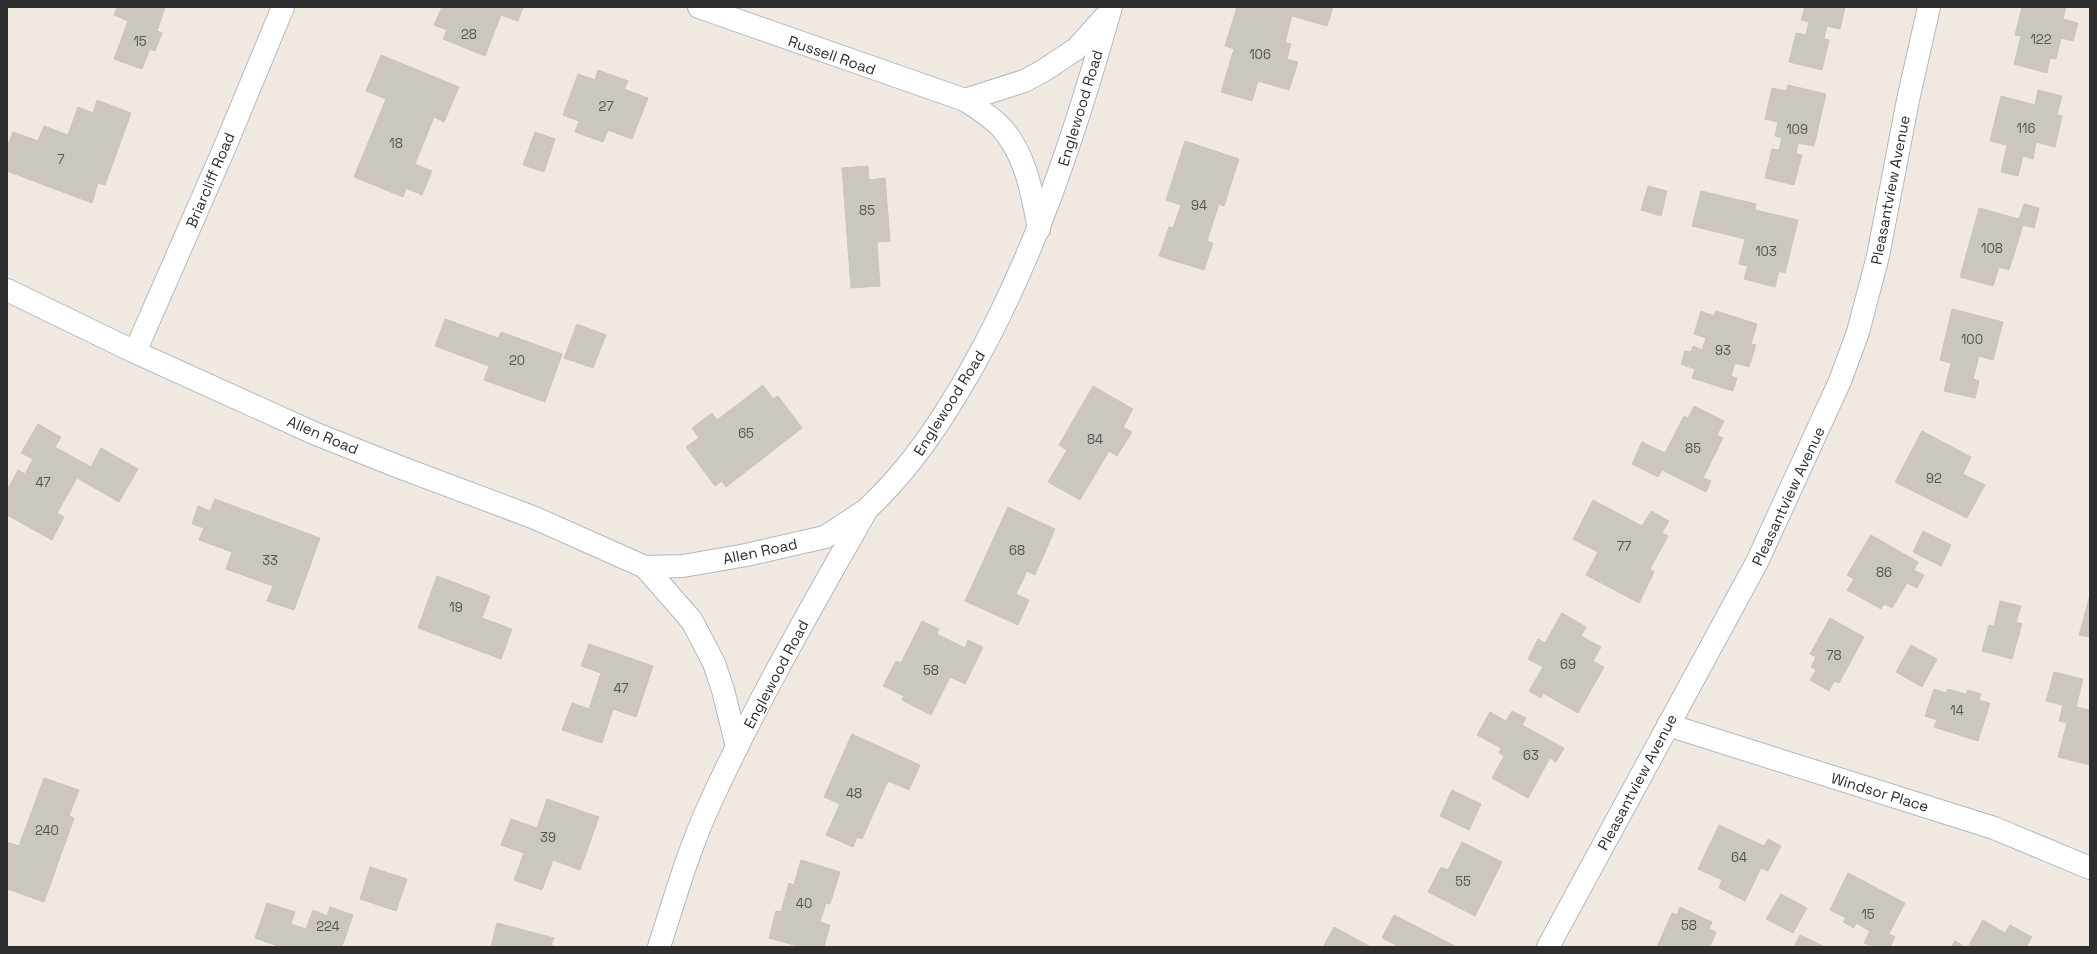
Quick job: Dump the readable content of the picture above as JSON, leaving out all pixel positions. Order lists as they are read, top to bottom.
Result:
{
  "streets": {
    "street": [
      "Russell Road",
      "Englewood Road",
      "Briarcliff Road",
      "Pleasantview Avenue",
      "Allen Road",
      "Windsor Place"
    ]
  },
  "crossings": [
    ["Russell Road", "Englewood Road"],
    ["Englewood Road", "Allen Road"],
    ["Briarcliff Road", "Allen Road"],
    ["Pleasantview Avenue", "Windsor Place"]
  ],
  "house_numbers": [
    "28",
    "122",
    "15",
    "106",
    "27",
    "116",
    "109",
    "18",
    "7",
    "94",
    "85",
    "108",
    "103",
    "100",
    "93",
    "20",
    "65",
    "84",
    "85",
    "92",
    "47",
    "77",
    "68",
    "33",
    "86",
    "19",
    "78",
    "69",
    "58",
    "47",
    "14",
    "63",
    "48",
    "240",
    "39",
    "64",
    "55",
    "40",
    "15",
    "58",
    "224"
  ]
}
